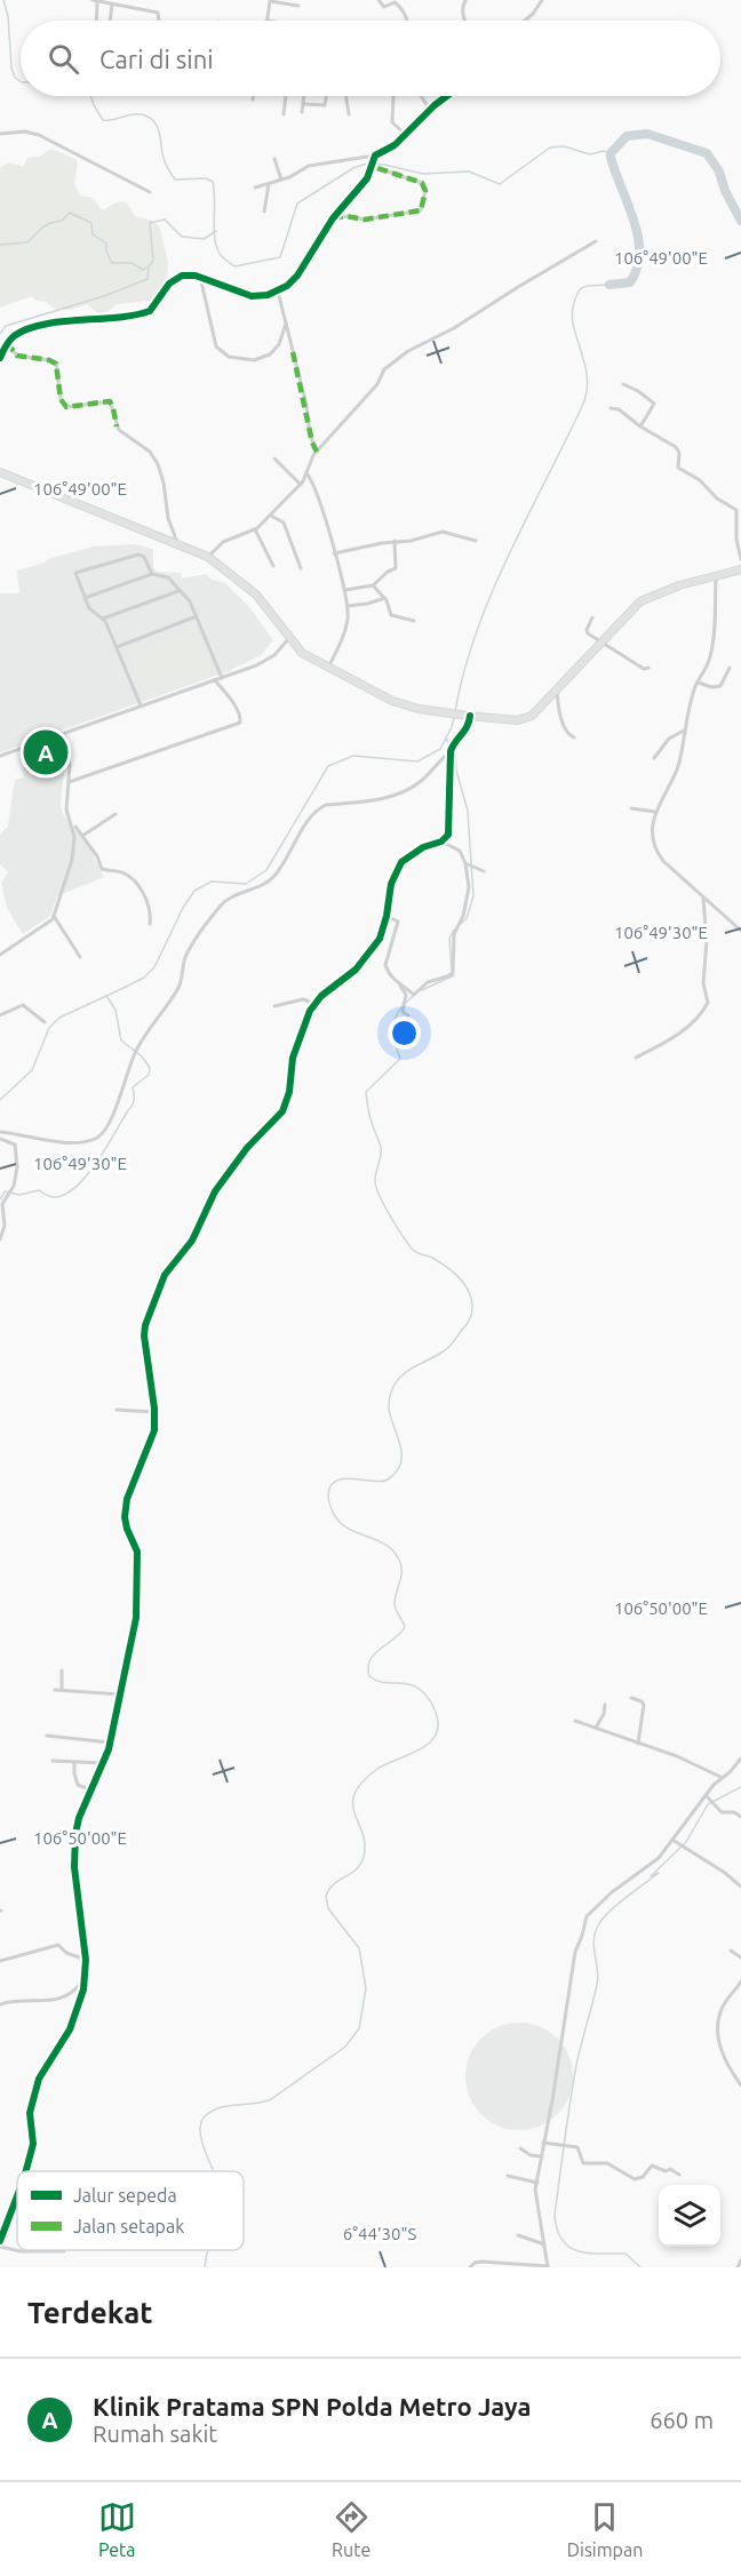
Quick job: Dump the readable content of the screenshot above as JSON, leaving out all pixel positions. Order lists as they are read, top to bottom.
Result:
{
  "legend": ["Jalur sepeda", "Jalan setapak"],
  "page": {
    "search": "Cari di sini",
    "pins": "A",
    "heading": "Terdekat",
    "list": [
      {
        "mark": "A",
        "name": "Klinik Pratama SPN Polda Metro Jaya",
        "note": "Rumah sakit",
        "value": "660 m"
      }
    ],
    "nav": ["Peta", "Rute", "Disimpan"]
  },
  "coordinates": [
    "106°49'00\"E",
    "106°49'30\"E",
    "106°50'00\"E",
    "6°44'30\"S"
  ]
}
